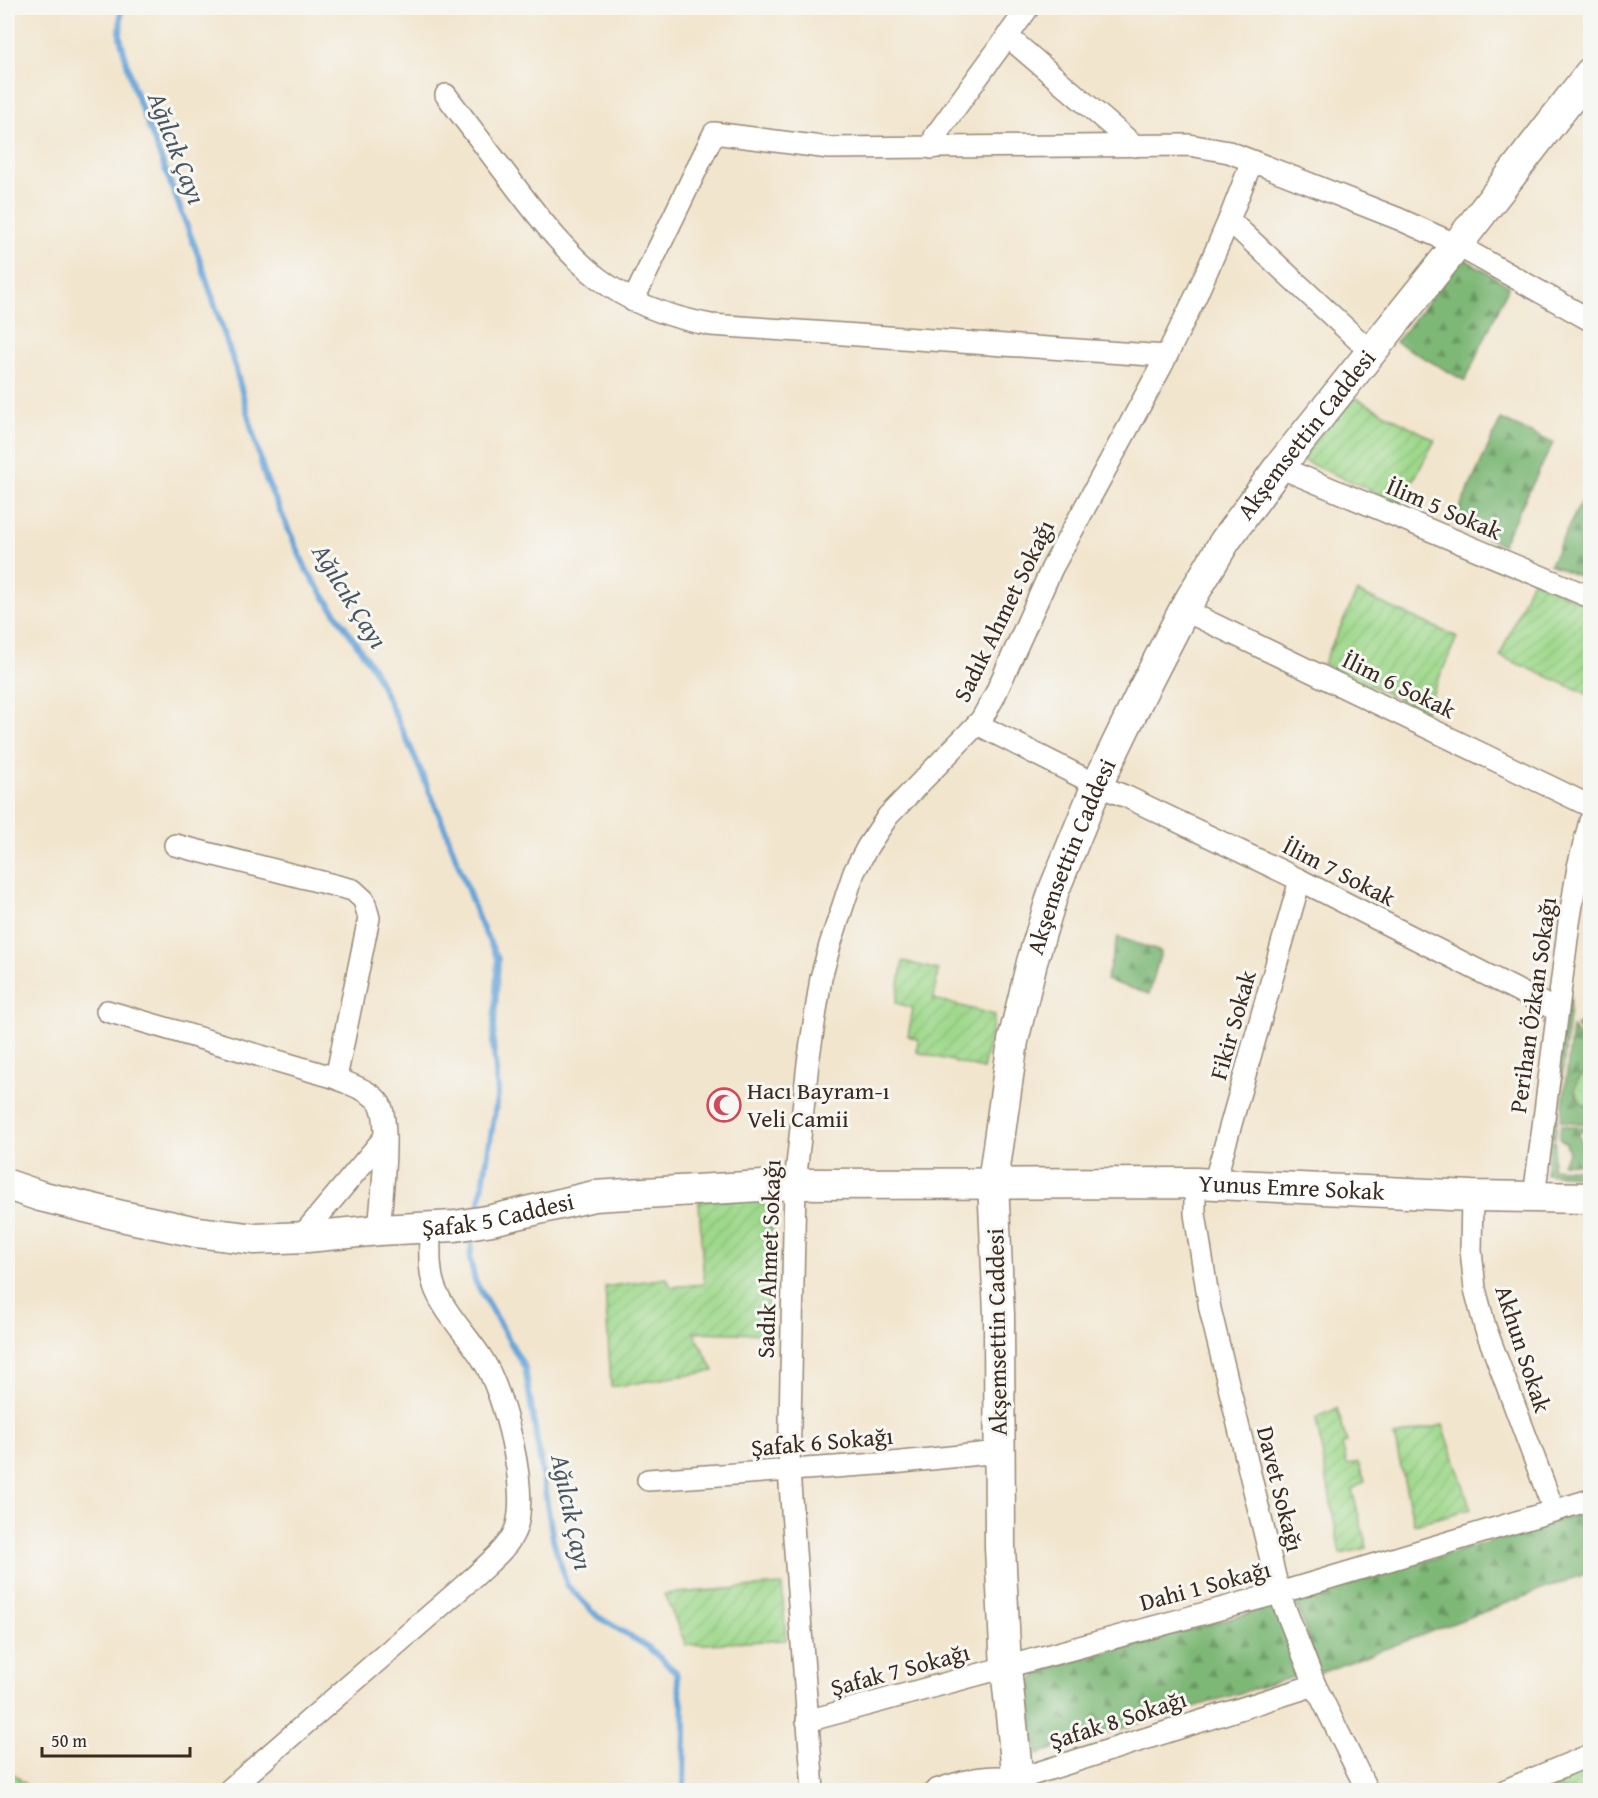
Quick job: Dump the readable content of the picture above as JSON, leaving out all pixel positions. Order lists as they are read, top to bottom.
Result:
{
  "streets": {
    "street": [
      "Akşemsettin Caddesi",
      "İlim 5 Sokak",
      "Sadık Ahmet Sokağı",
      "İlim 6 Sokak",
      "İlim 7 Sokak",
      "Perihan Özkan Sokağı",
      "Fikir Sokak",
      "Yunus Emre Sokak",
      "Şafak 5 Caddesi",
      "Akhun Sokak",
      "Şafak 6 Sokağı",
      "Davet Sokağı",
      "Dahi 1 Sokağı",
      "Şafak 7 Sokağı",
      "Şafak 8 Sokağı"
    ]
  },
  "crossings": [
    ["Akşemsettin Caddesi", "İlim 5 Sokak"],
    ["Akşemsettin Caddesi", "İlim 6 Sokak"],
    ["Akşemsettin Caddesi", "İlim 7 Sokak"],
    ["Akşemsettin Caddesi", "Yunus Emre Sokak"],
    ["Akşemsettin Caddesi", "Şafak 5 Caddesi"],
    ["Akşemsettin Caddesi", "Şafak 6 Sokağı"],
    ["Akşemsettin Caddesi", "Dahi 1 Sokağı"],
    ["Akşemsettin Caddesi", "Şafak 7 Sokağı"],
    ["Akşemsettin Caddesi", "Şafak 8 Sokağı"],
    ["Sadık Ahmet Sokağı", "İlim 7 Sokak"],
    ["Sadık Ahmet Sokağı", "Şafak 5 Caddesi"],
    ["Sadık Ahmet Sokağı", "Şafak 6 Sokağı"],
    ["Sadık Ahmet Sokağı", "Şafak 7 Sokağı"],
    ["İlim 7 Sokak", "Perihan Özkan Sokağı"],
    ["İlim 7 Sokak", "Fikir Sokak"],
    ["Perihan Özkan Sokağı", "Yunus Emre Sokak"],
    ["Fikir Sokak", "Yunus Emre Sokak"],
    ["Fikir Sokak", "Davet Sokağı"],
    ["Yunus Emre Sokak", "Şafak 5 Caddesi"],
    ["Yunus Emre Sokak", "Akhun Sokak"],
    ["Yunus Emre Sokak", "Davet Sokağı"],
    ["Akhun Sokak", "Dahi 1 Sokağı"],
    ["Davet Sokağı", "Dahi 1 Sokağı"],
    ["Davet Sokağı", "Şafak 8 Sokağı"],
    ["Dahi 1 Sokağı", "Şafak 7 Sokağı"]
  ],
  "water": ["Ağılcık Çayı"],
  "places": {
    "mosque": ["Hacı Bayram-ı Veli Camii"]
  },
  "scale_bar": "50 m"
}
